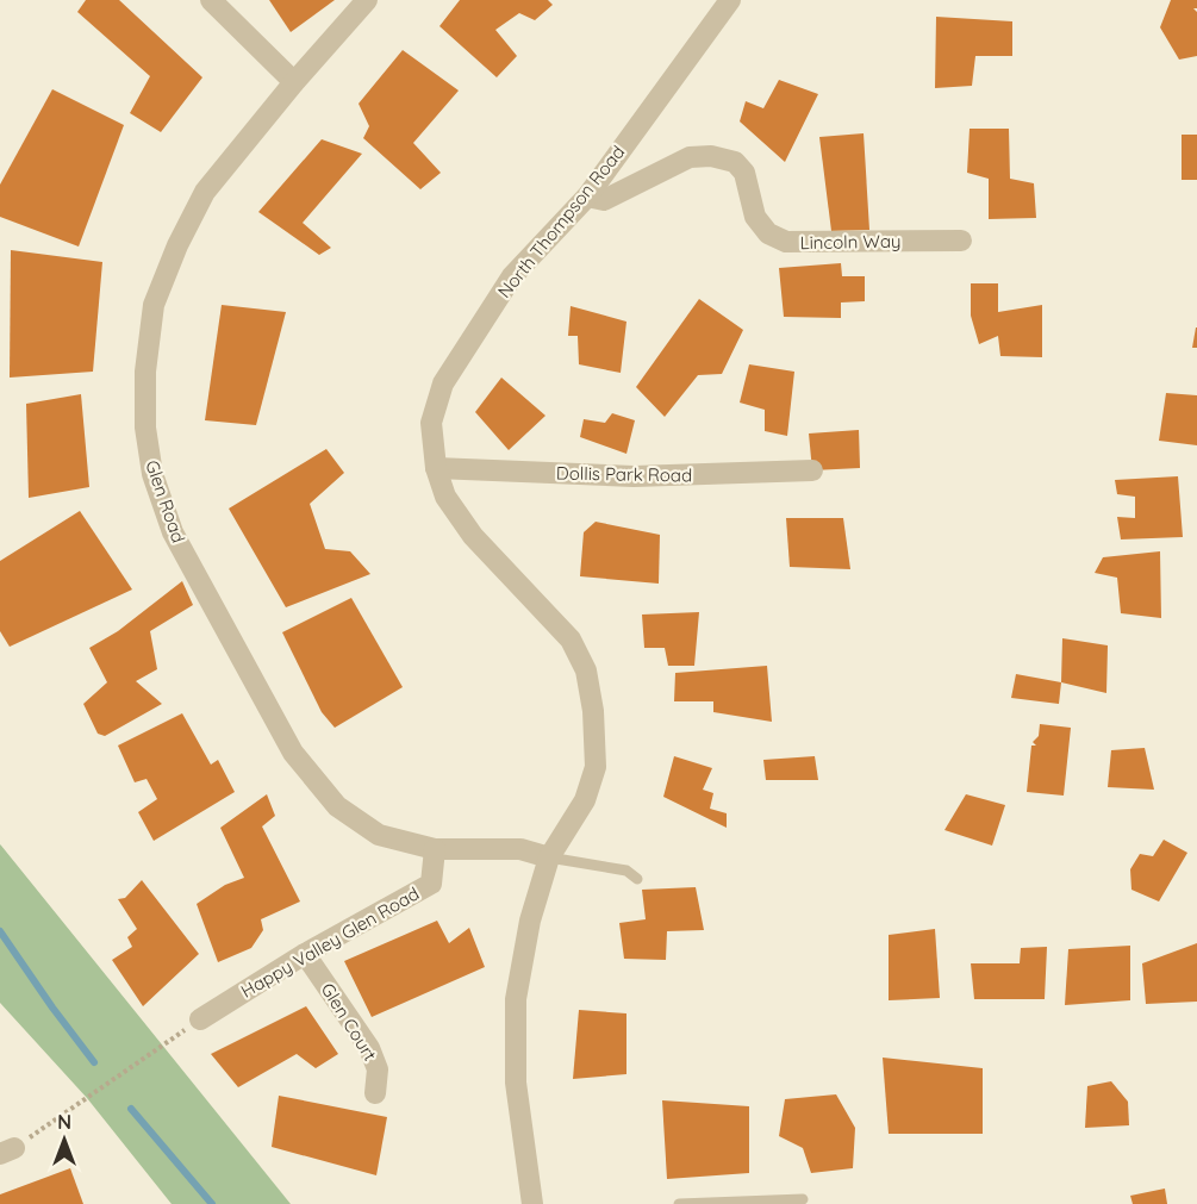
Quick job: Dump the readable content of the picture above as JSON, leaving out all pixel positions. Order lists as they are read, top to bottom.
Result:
{
  "streets": {
    "street": [
      "North Thompson Road",
      "Lincoln Way",
      "Dollis Park Road",
      "Glen Road",
      "Happy Valley Glen Road",
      "Glen Court"
    ]
  },
  "crossings": [
    ["North Thompson Road", "Lincoln Way"],
    ["North Thompson Road", "Dollis Park Road"],
    ["North Thompson Road", "Glen Road"],
    ["Glen Road", "Happy Valley Glen Road"],
    ["Happy Valley Glen Road", "Glen Court"]
  ],
  "north": "top"
}
